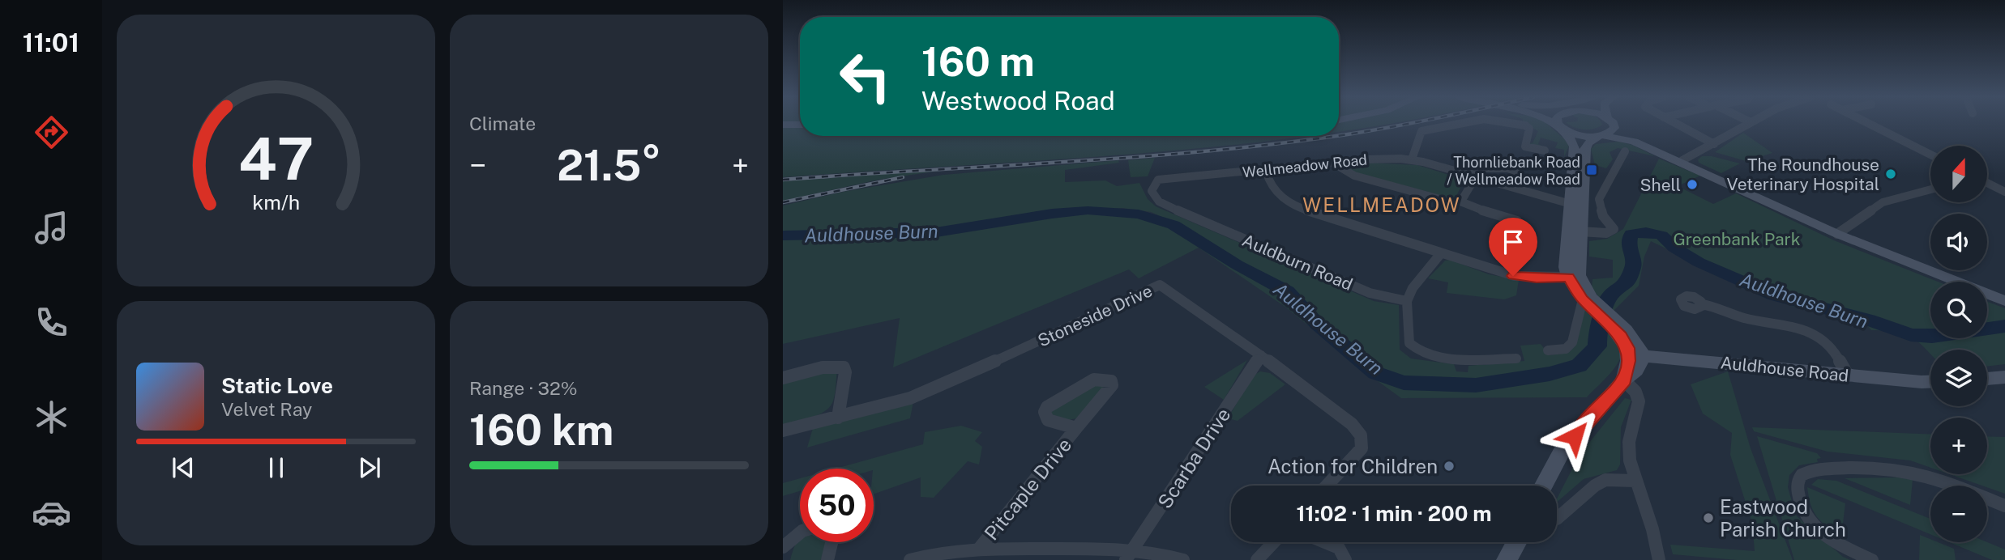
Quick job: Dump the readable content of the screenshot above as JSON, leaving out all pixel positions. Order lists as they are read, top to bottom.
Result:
{
  "streets": {
    "main road": ["Auldhouse Road"],
    "street": [
      "Wellmeadow Road",
      "Auldburn Road",
      "Stoneside Drive",
      "Scarba Drive",
      "Pitcaple Drive"
    ]
  },
  "crossings": [
    ["Wellmeadow Road", "Auldburn Road"],
    ["Stoneside Drive", "Scarba Drive"]
  ],
  "districts": ["WELLMEADOW"],
  "water": ["Auldhouse Burn"],
  "parks": ["Greenbank Park"],
  "places": {
    "transit": ["Thornliebank Road / Wellmeadow Road"],
    "other": [
      "The Roundhouse Veterinary Hospital",
      "Shell",
      "Action for Children",
      "Eastwood Parish Church"
    ]
  },
  "north": "top",
  "page": {
    "tabs": "11:01",
    "tile": [
      "Climate",
      ["Range · 32%", "160 km"]
    ],
    "turn": ["160 m", "Westwood Road"],
    "heat": ["−", "21.5°", "+"],
    "map_buttons": ["+", "−"],
    "song": ["Static Love", "Velvet Ray"],
    "limit": "50",
    "trip": "11:02 · 1 min · 200 m",
    "gauge": ["47", "km/h"]
  }
}
